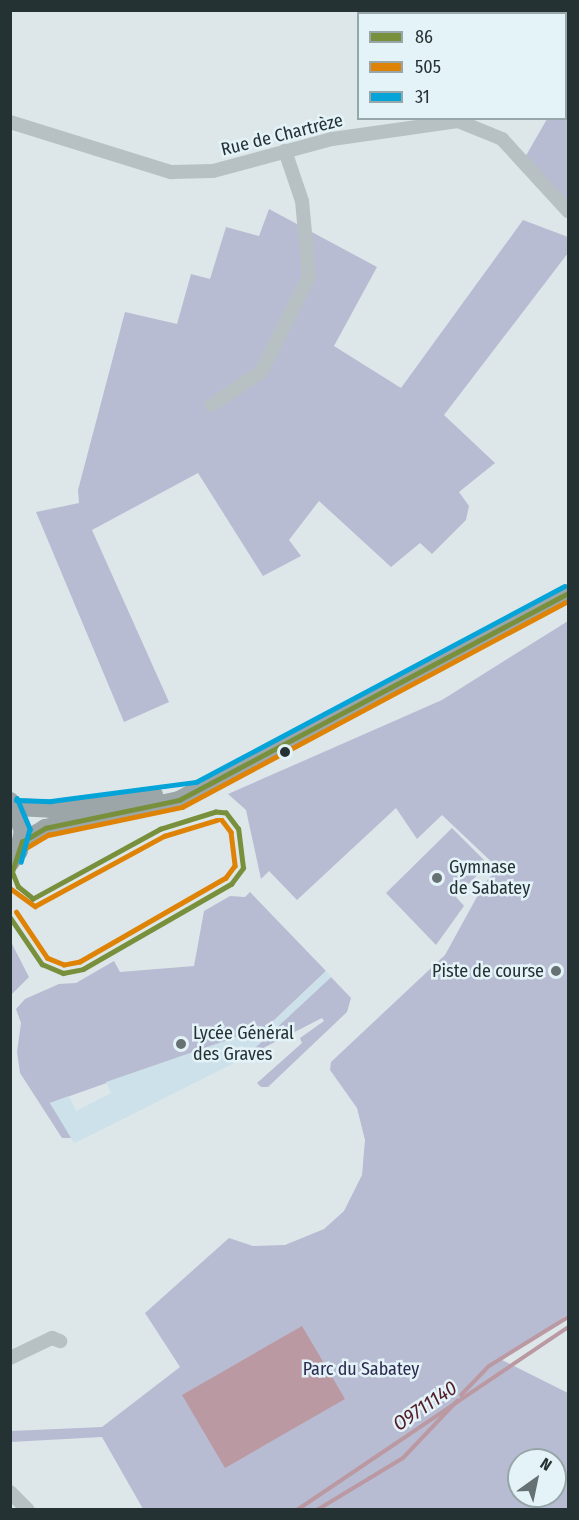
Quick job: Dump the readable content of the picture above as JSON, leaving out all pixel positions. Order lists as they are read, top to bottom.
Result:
{
  "streets": {
    "street": ["Rue de Chartrèze"]
  },
  "water": ["O9711140"],
  "parks": ["Parc du Sabatey"],
  "places": ["Gymnase de Sabatey", "Piste de course", "Lycée Général des Graves"],
  "lines": ["transit line 31", "transit line 86", "transit line 505"],
  "legend": ["86", "505", "31"],
  "north": "top right"
}
